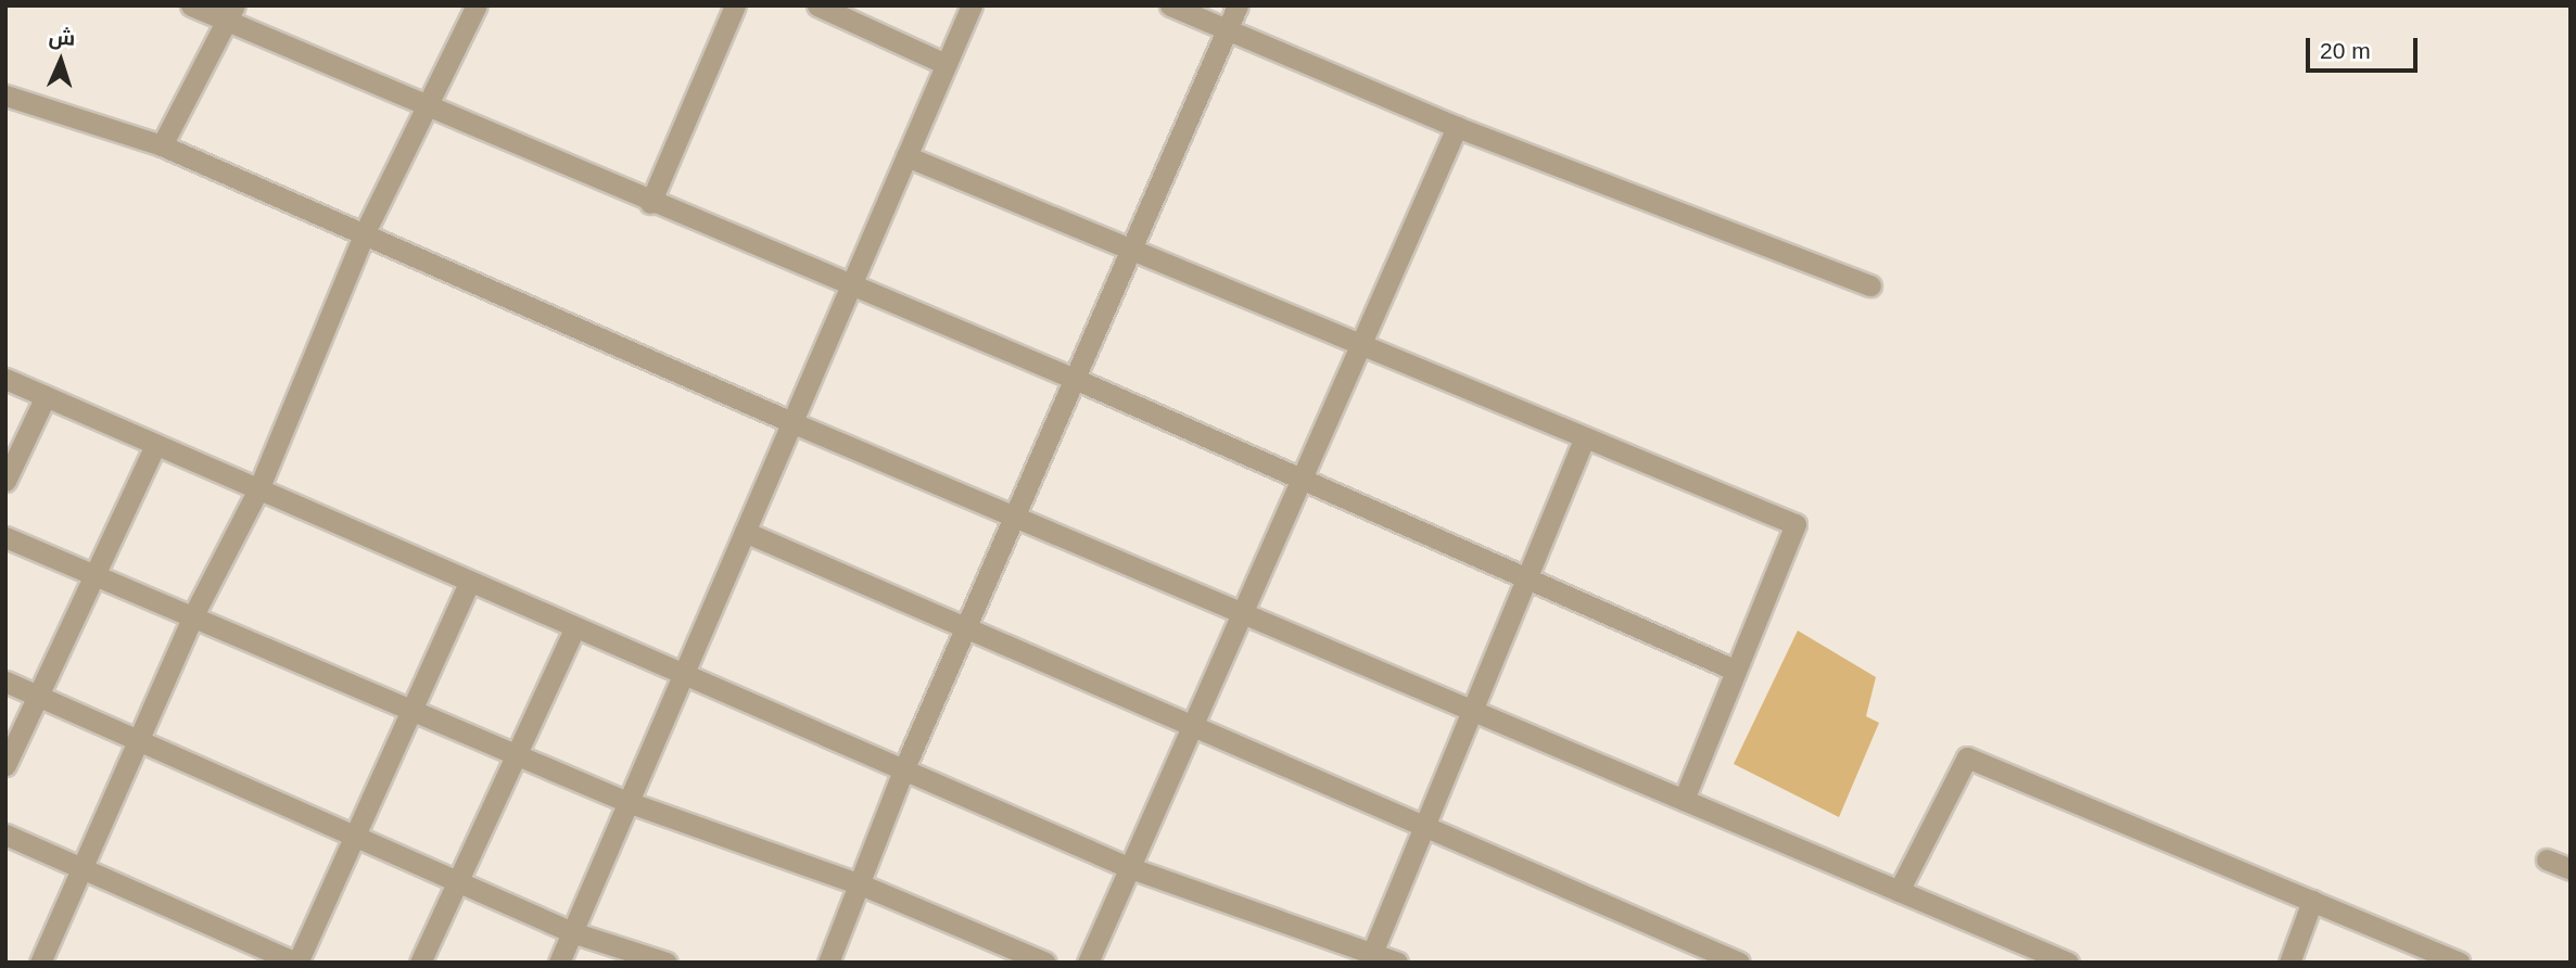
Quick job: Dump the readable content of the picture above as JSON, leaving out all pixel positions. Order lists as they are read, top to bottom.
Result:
{
  "scale_bar": "20 m",
  "north": "top"
}
